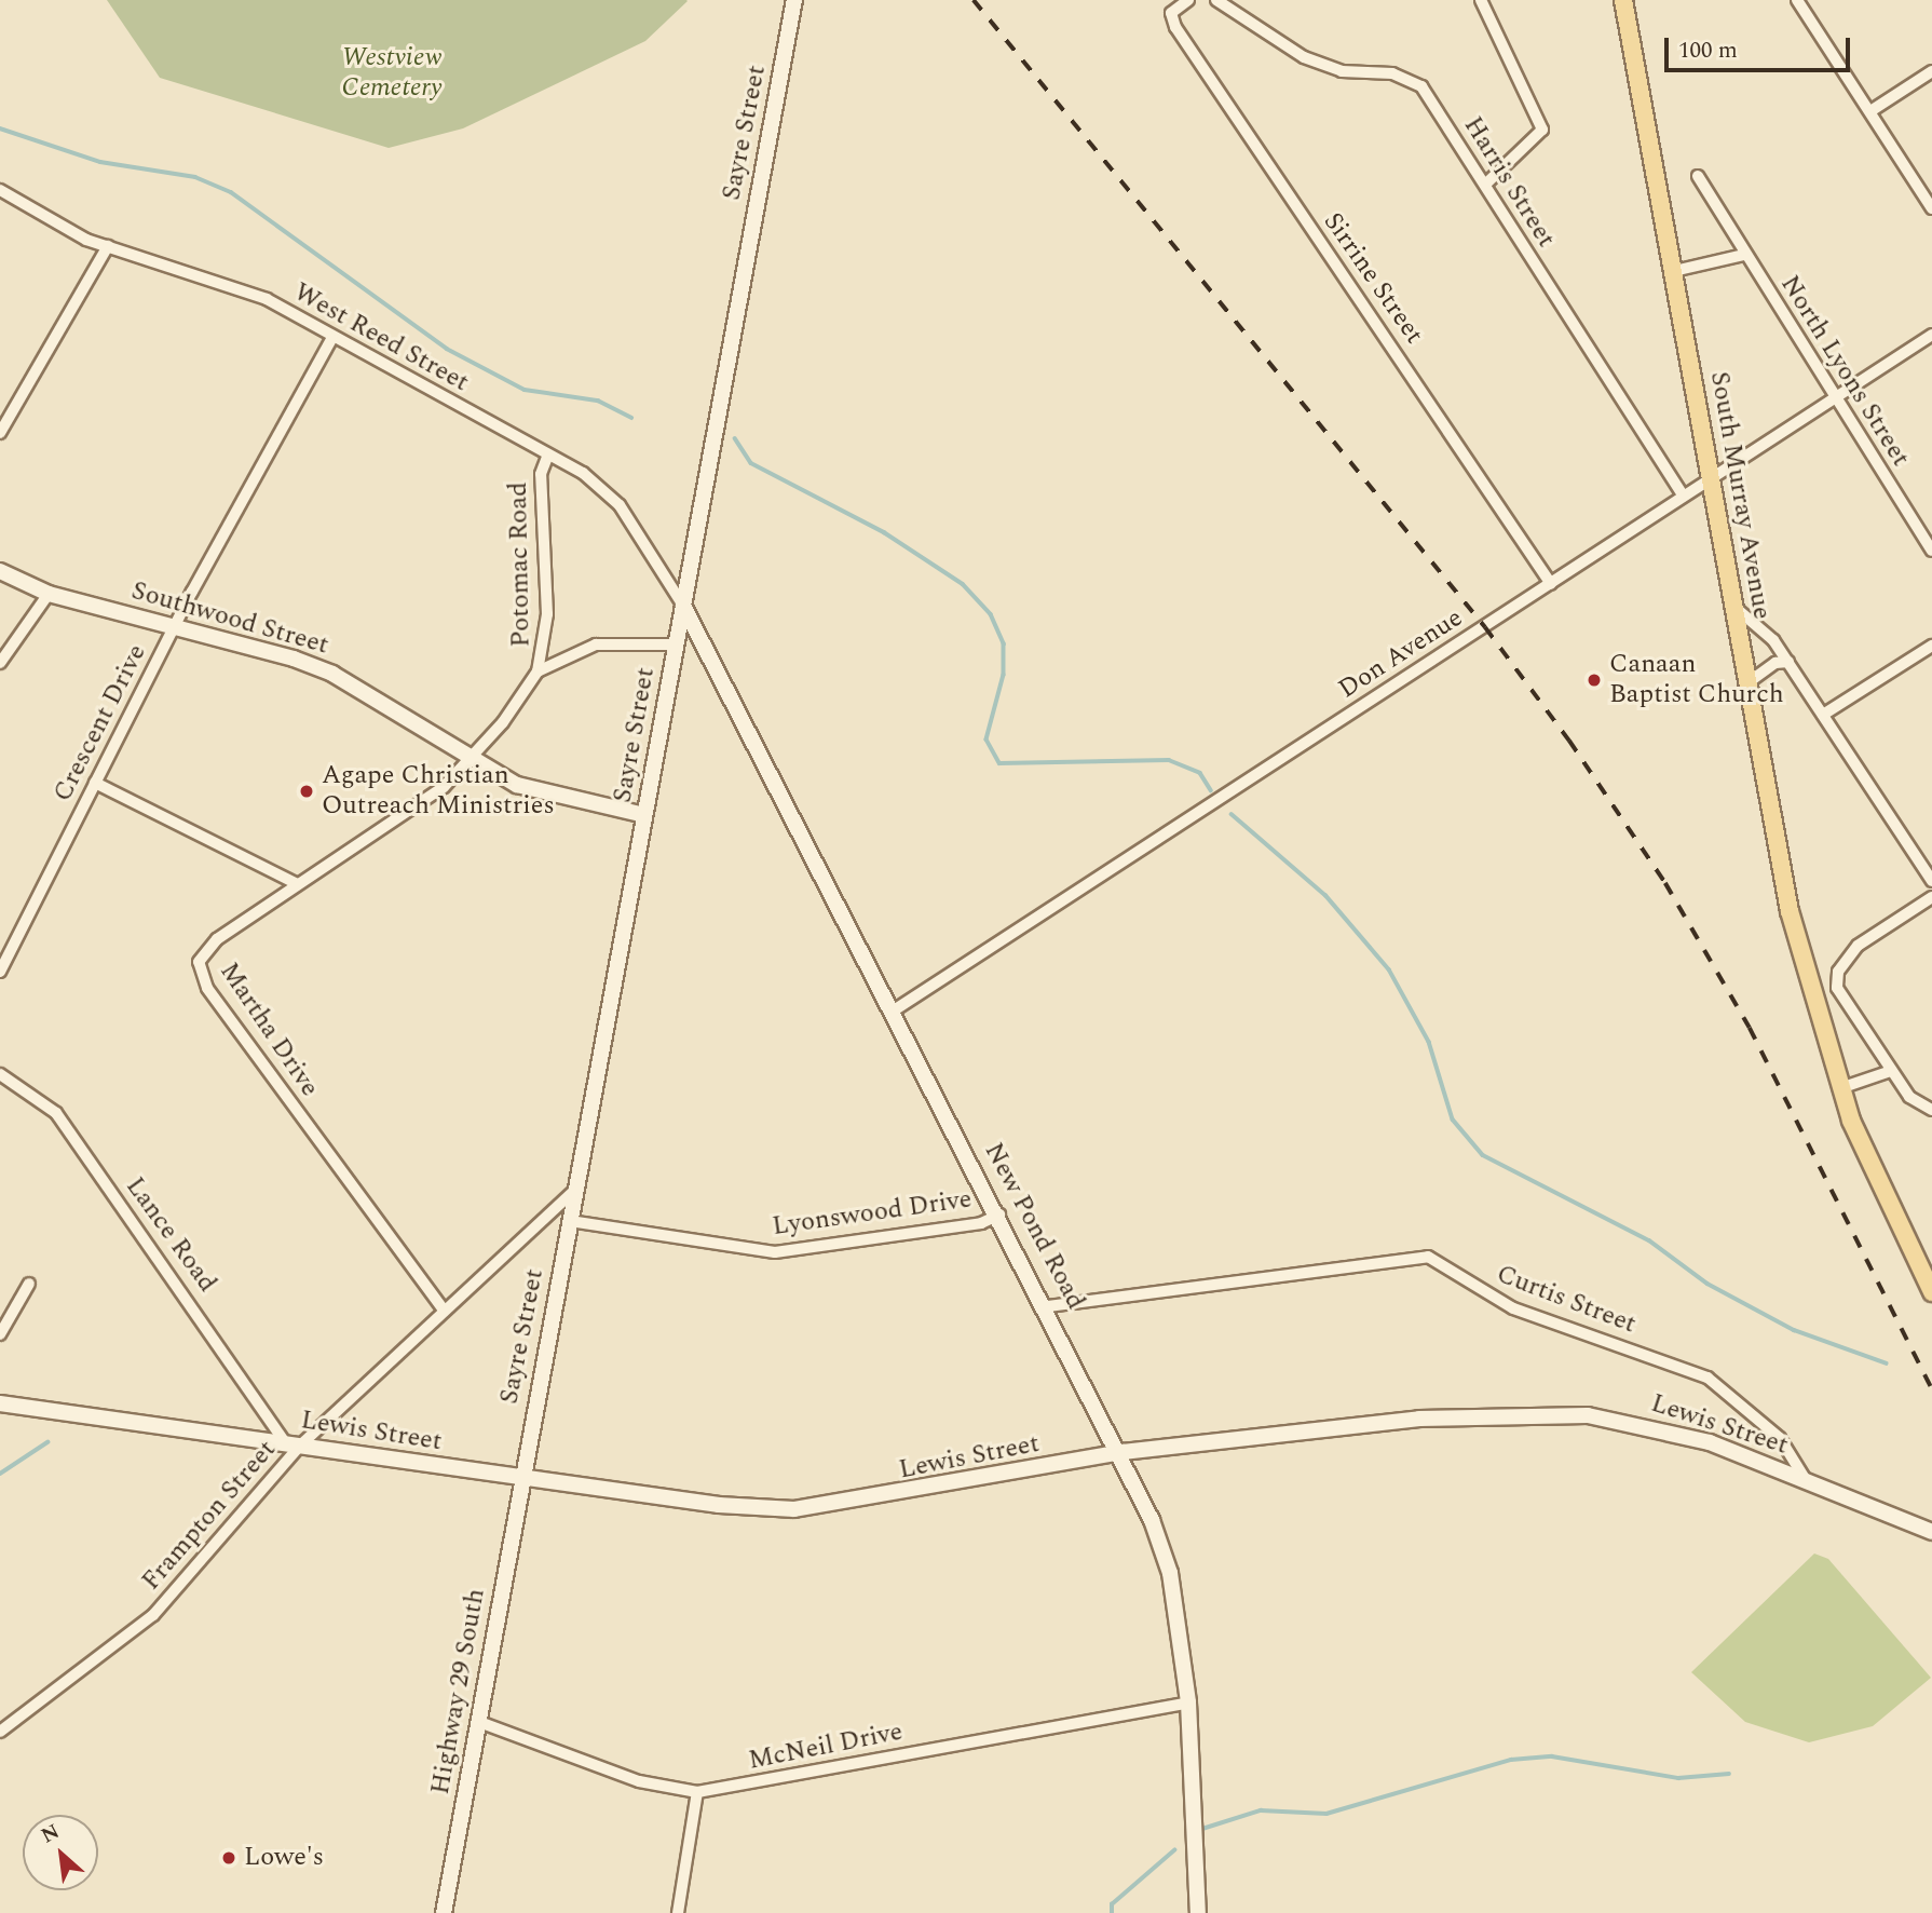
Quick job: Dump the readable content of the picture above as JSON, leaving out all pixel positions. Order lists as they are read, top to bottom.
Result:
{
  "streets": {
    "main road": ["South Murray Avenue"],
    "street": [
      "Sayre Street",
      "Harris Street",
      "Sirrine Street",
      "West Reed Street",
      "North Lyons Street",
      "Potomac Road",
      "Southwood Street",
      "Don Avenue",
      "Crescent Drive",
      "Martha Drive",
      "Lyonswood Drive",
      "New Pond Road",
      "Lance Road",
      "Curtis Street",
      "Lewis Street",
      "Frampton Street",
      "Highway 29 South",
      "McNeil Drive"
    ]
  },
  "crossings": [
    ["Sayre Street", "West Reed Street"],
    ["Sayre Street", "Southwood Street"],
    ["Sayre Street", "Martha Drive"],
    ["Sayre Street", "Lyonswood Drive"],
    ["Sayre Street", "New Pond Road"],
    ["Sayre Street", "Lewis Street"],
    ["Sayre Street", "Frampton Street"],
    ["Sayre Street", "Highway 29 South"],
    ["Harris Street", "Don Avenue"],
    ["Sirrine Street", "Don Avenue"],
    ["West Reed Street", "Potomac Road"],
    ["West Reed Street", "Crescent Drive"],
    ["West Reed Street", "New Pond Road"],
    ["North Lyons Street", "Don Avenue"],
    ["South Murray Avenue", "Don Avenue"],
    ["Potomac Road", "Martha Drive"],
    ["Southwood Street", "Crescent Drive"],
    ["Southwood Street", "Martha Drive"],
    ["Don Avenue", "New Pond Road"],
    ["Martha Drive", "Frampton Street"],
    ["Lyonswood Drive", "New Pond Road"],
    ["New Pond Road", "Curtis Street"],
    ["New Pond Road", "Lewis Street"],
    ["New Pond Road", "McNeil Drive"],
    ["Lance Road", "Lewis Street"],
    ["Lance Road", "Frampton Street"],
    ["Curtis Street", "Lewis Street"],
    ["Lewis Street", "Frampton Street"],
    ["Lewis Street", "Highway 29 South"],
    ["Highway 29 South", "McNeil Drive"]
  ],
  "parks": ["Westview Cemetery"],
  "places": ["Canaan Baptist Church", "Agape Christian Outreach Ministries", "Lowe's"],
  "scale_bar": "100 m",
  "north": "top left"
}
